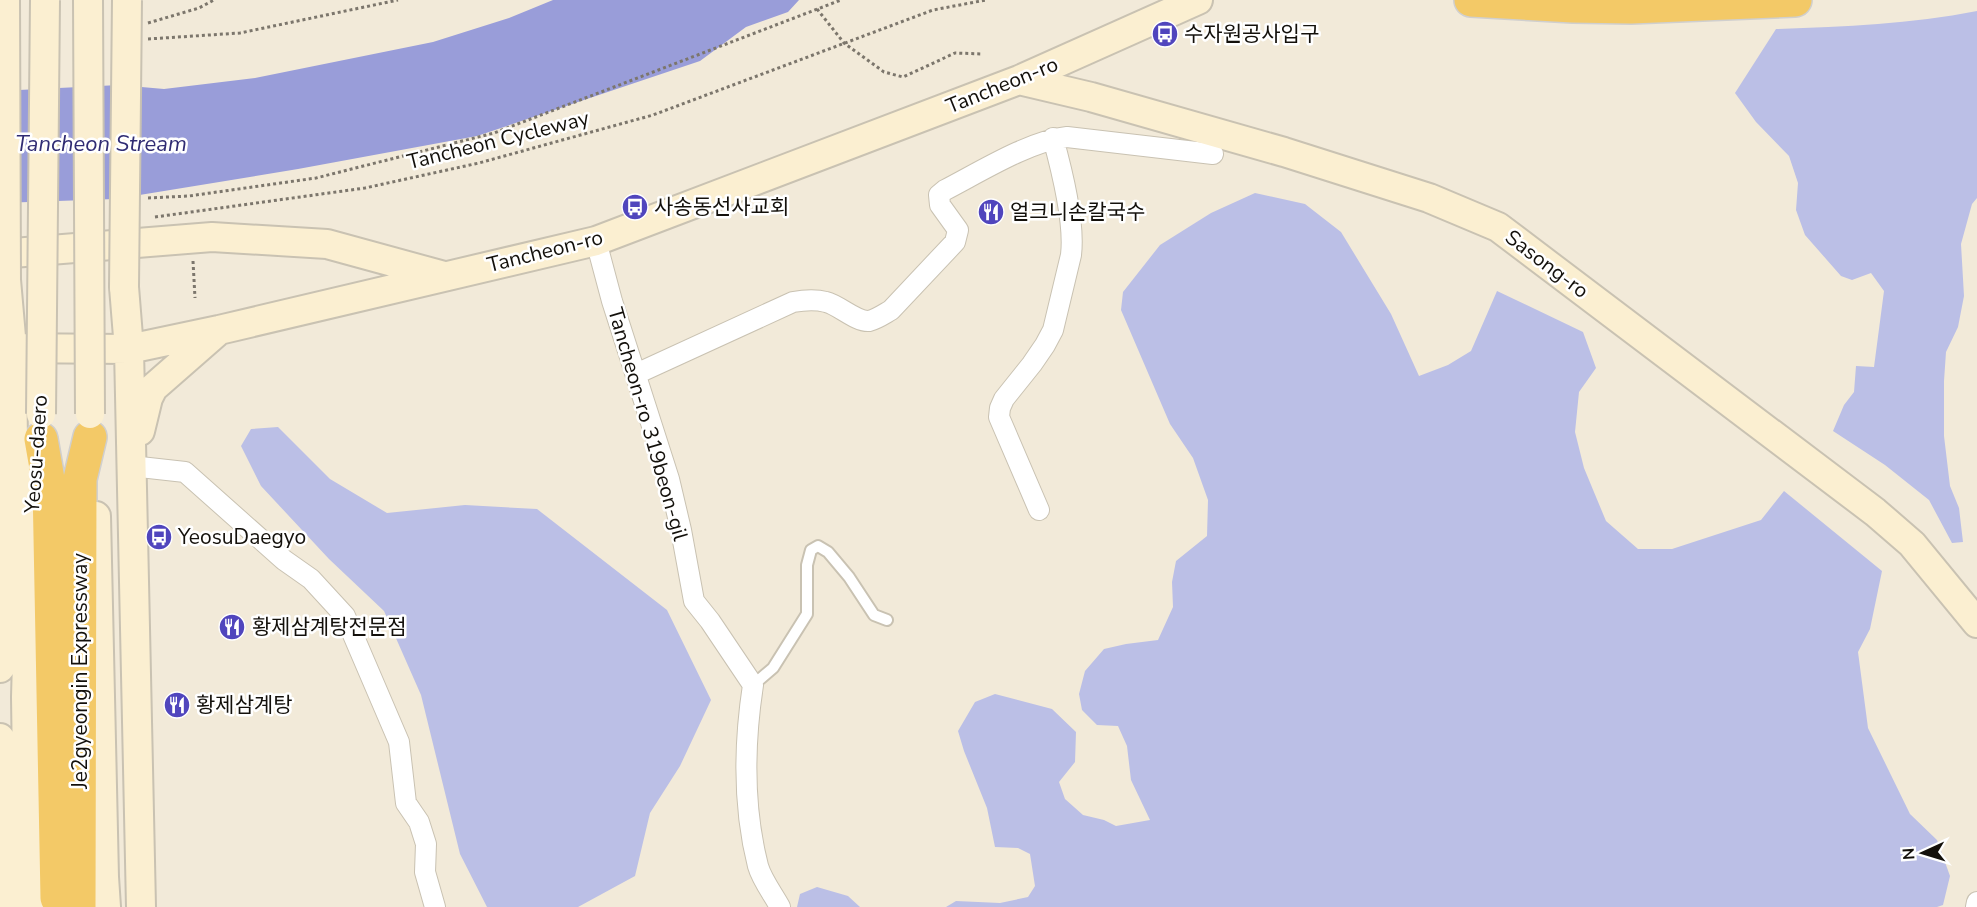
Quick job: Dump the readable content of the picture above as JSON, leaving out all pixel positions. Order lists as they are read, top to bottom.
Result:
{
  "streets": {
    "highway": ["Je2gyeongin Expressway"],
    "main road": ["Tancheon-ro", "Sasong-ro", "Yeosu-daero"],
    "street": ["Tancheon-ro 319beon-gil"],
    "path": ["Tancheon Cycleway"]
  },
  "crossings": [
    ["Tancheon-ro", "Sasong-ro"],
    ["Tancheon-ro", "Tancheon-ro 319beon-gil"],
    ["Yeosu-daero", "Je2gyeongin Expressway"]
  ],
  "water": ["Tancheon Stream"],
  "places": {
    "bus stop": ["수자원공사입구", "사송동선사교회", "YeosuDaegyo"],
    "restaurant": ["얼크니손칼국수", "황제삼계탕전문점", "황제삼계탕"]
  },
  "north": "left"
}
